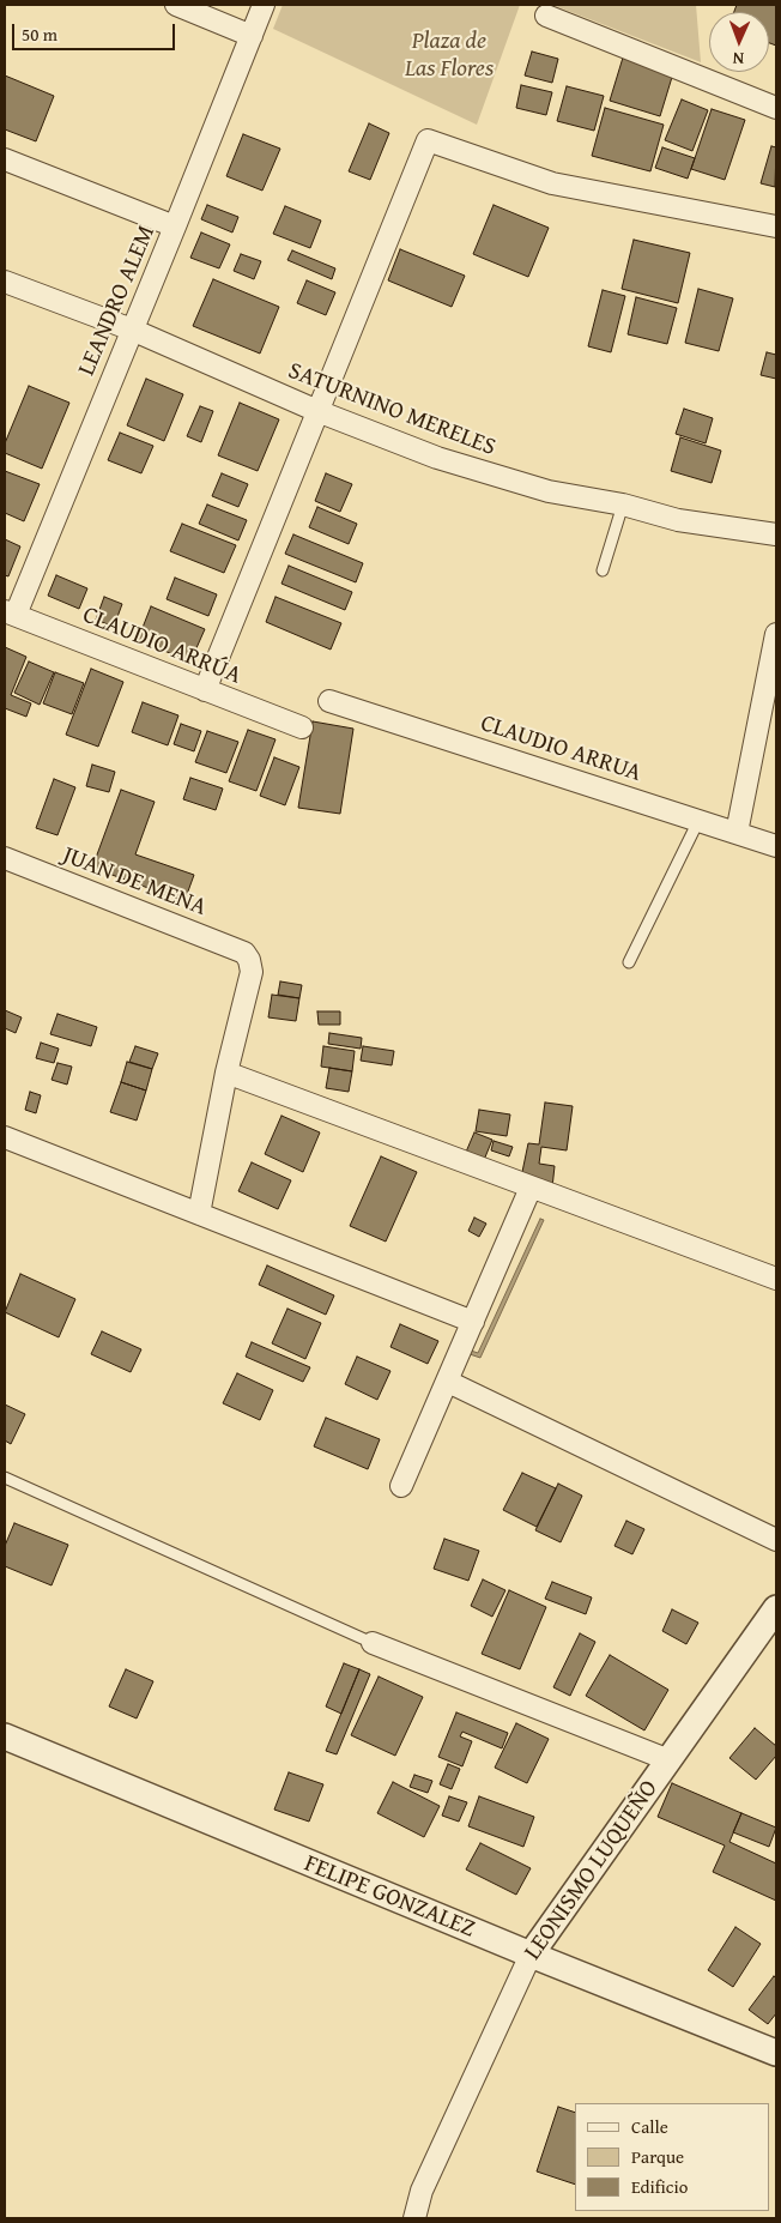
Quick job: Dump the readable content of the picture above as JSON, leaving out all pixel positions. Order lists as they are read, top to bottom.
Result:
{
  "streets": {
    "street": [
      "LEANDRO ALEM",
      "SATURNINO MERELES",
      "CLAUDIO ARRÚA",
      "CLAUDIO ARRUA",
      "JUAN DE MENA",
      "LEONISMO LUQUEÑO",
      "FELIPE GONZALEZ"
    ]
  },
  "crossings": [
    ["LEANDRO ALEM", "SATURNINO MERELES"],
    ["LEANDRO ALEM", "CLAUDIO ARRÚA"],
    ["LEONISMO LUQUEÑO", "FELIPE GONZALEZ"]
  ],
  "parks": ["Plaza de Las Flores"],
  "legend": ["Calle", "Parque", "Edificio"],
  "scale_bar": "50 m",
  "north": "bottom"
}
